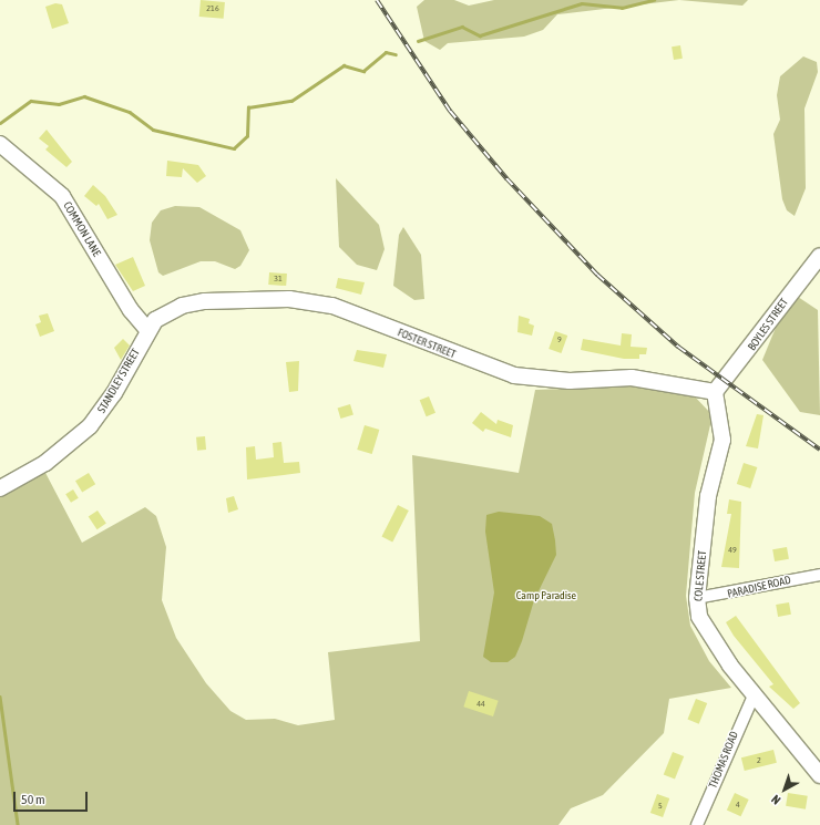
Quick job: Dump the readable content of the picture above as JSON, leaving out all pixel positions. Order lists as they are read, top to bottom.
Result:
{
  "streets": {
    "street": [
      "COMMON LANE",
      "BOYLES STREET",
      "FOSTER STREET",
      "STANDLEY STREET",
      "COLE STREET",
      "PARADISE ROAD",
      "THOMAS ROAD"
    ]
  },
  "crossings": [
    ["COMMON LANE", "FOSTER STREET"],
    ["COMMON LANE", "STANDLEY STREET"],
    ["BOYLES STREET", "FOSTER STREET"],
    ["BOYLES STREET", "COLE STREET"],
    ["FOSTER STREET", "STANDLEY STREET"],
    ["FOSTER STREET", "COLE STREET"],
    ["COLE STREET", "PARADISE ROAD"],
    ["COLE STREET", "THOMAS ROAD"]
  ],
  "parks": ["Camp Paradise"],
  "house_numbers": [
    "216",
    "31",
    "9",
    "49",
    "44",
    "2",
    "4",
    "5"
  ],
  "scale_bar": "50 m",
  "north": "bottom left"
}
